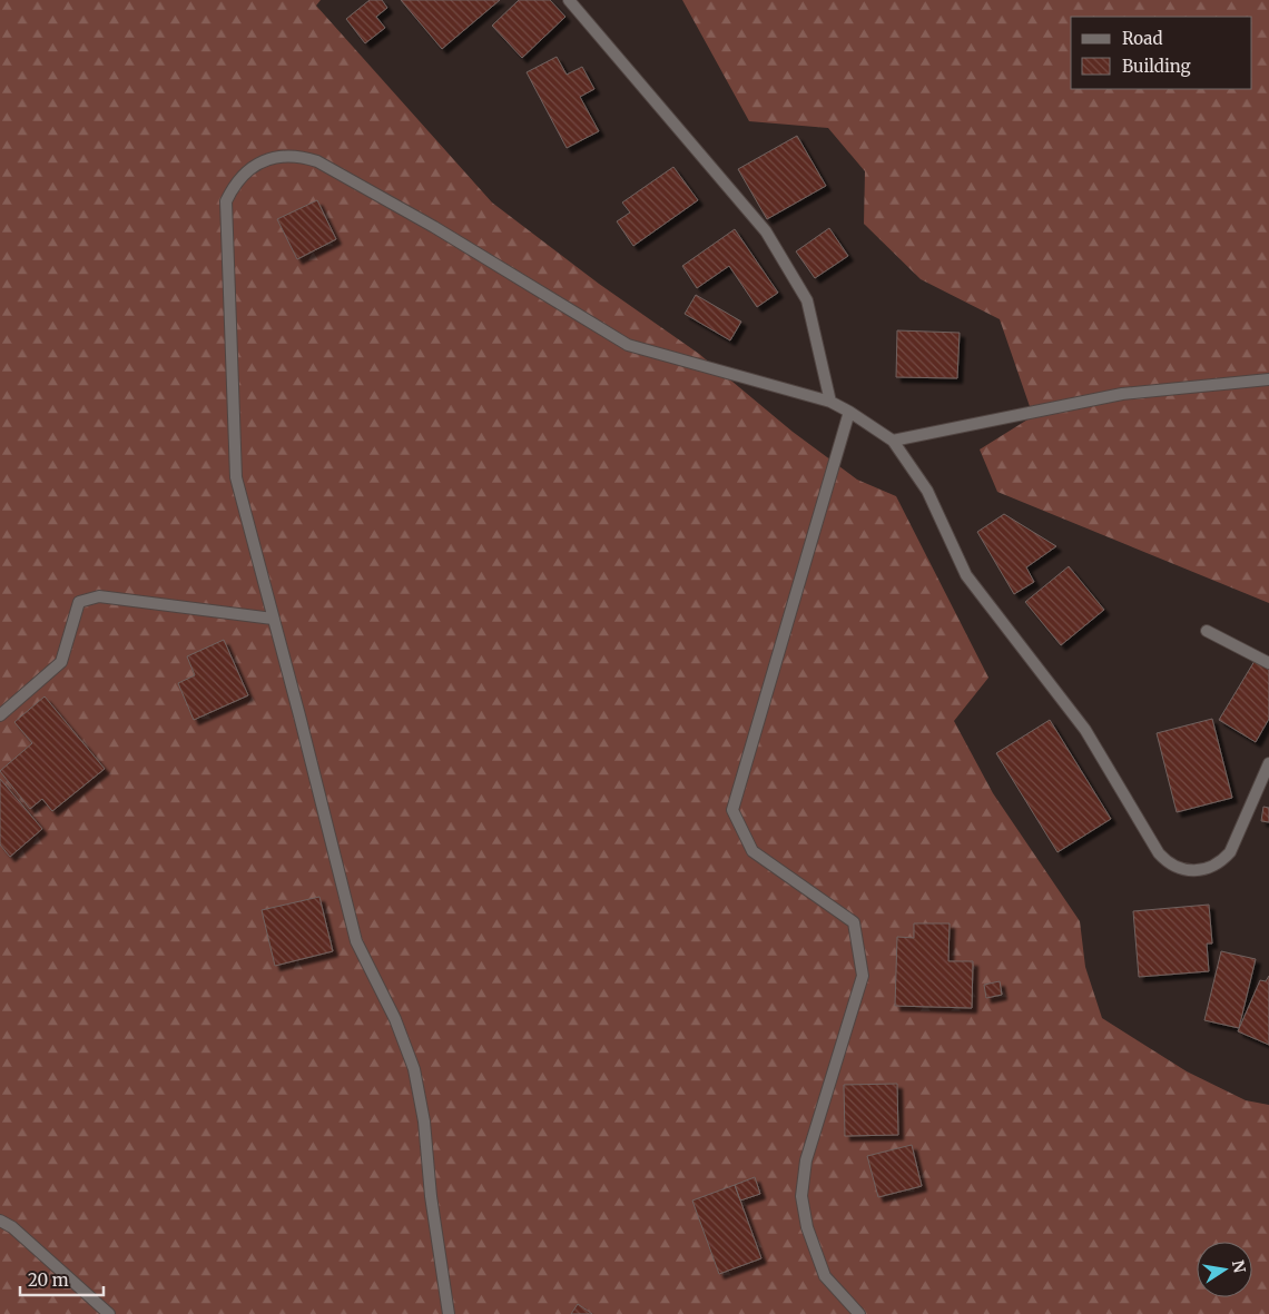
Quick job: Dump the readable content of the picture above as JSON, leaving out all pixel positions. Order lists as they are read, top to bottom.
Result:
{
  "legend": ["Road", "Building"],
  "scale_bar": "20 m",
  "north": "right"
}
